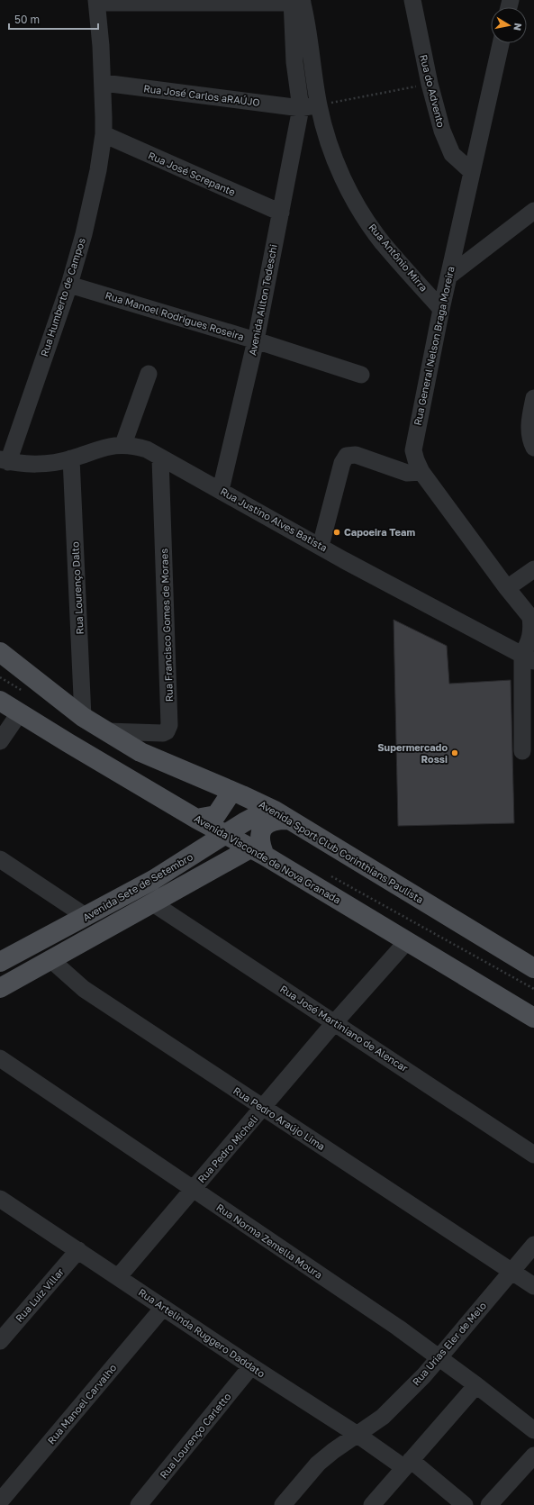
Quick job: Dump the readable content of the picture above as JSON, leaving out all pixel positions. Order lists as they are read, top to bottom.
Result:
{
  "streets": {
    "main road": ["Avenida Sport Club Corinthians Paulista", "Avenida Visconde de Nova Granada", "Avenida Sete de Setembro"],
    "street": [
      "Rua do Advento",
      "Rua José Carlos aRAÚJO",
      "Rua José Screpante",
      "Rua Antônio Mirra",
      "Rua Humberto de Campos",
      "Avenida Ailton Tedeschi",
      "Rua Manoel Rodrigues Roseira",
      "Rua General Nelson Braga Moreira",
      "Rua Justino Alves Batista",
      "Rua Lourenço Dalto",
      "Rua Francisco Gomes de Moraes",
      "Rua José Martiniano de Alencar",
      "Rua Pedro Araújo Lima",
      "Rua Pedro Micheli",
      "Rua Norma Zemella Moura",
      "Rua Luiz Villar",
      "Rua Artelinda Ruggero Daddato",
      "Rua Urias Eler de Melo",
      "Rua Manoel Carvalho",
      "Rua Lourenço Carletto"
    ]
  },
  "crossings": [
    ["Rua do Advento", "Rua General Nelson Braga Moreira"],
    ["Rua José Carlos aRAÚJO", "Rua Antônio Mirra"],
    ["Rua José Carlos aRAÚJO", "Rua Humberto de Campos"],
    ["Rua José Carlos aRAÚJO", "Avenida Ailton Tedeschi"],
    ["Rua José Screpante", "Rua Humberto de Campos"],
    ["Rua José Screpante", "Avenida Ailton Tedeschi"],
    ["Rua Antônio Mirra", "Avenida Ailton Tedeschi"],
    ["Rua Antônio Mirra", "Rua General Nelson Braga Moreira"],
    ["Rua Humberto de Campos", "Rua Manoel Rodrigues Roseira"],
    ["Rua Humberto de Campos", "Rua Justino Alves Batista"],
    ["Avenida Ailton Tedeschi", "Rua Manoel Rodrigues Roseira"],
    ["Avenida Ailton Tedeschi", "Rua Justino Alves Batista"],
    ["Rua Justino Alves Batista", "Rua Lourenço Dalto"],
    ["Rua Justino Alves Batista", "Rua Francisco Gomes de Moraes"],
    ["Rua Lourenço Dalto", "Avenida Sport Club Corinthians Paulista"],
    ["Rua Francisco Gomes de Moraes", "Avenida Sport Club Corinthians Paulista"],
    ["Avenida Sport Club Corinthians Paulista", "Avenida Sete de Setembro"],
    ["Avenida Visconde de Nova Granada", "Avenida Sete de Setembro"],
    ["Avenida Visconde de Nova Granada", "Rua Pedro Micheli"],
    ["Avenida Sete de Setembro", "Rua José Martiniano de Alencar"],
    ["Avenida Sete de Setembro", "Rua Pedro Araújo Lima"],
    ["Rua José Martiniano de Alencar", "Rua Pedro Micheli"],
    ["Rua Pedro Araújo Lima", "Rua Pedro Micheli"],
    ["Rua Pedro Araújo Lima", "Rua Urias Eler de Melo"],
    ["Rua Pedro Micheli", "Rua Norma Zemella Moura"],
    ["Rua Pedro Micheli", "Rua Artelinda Ruggero Daddato"],
    ["Rua Norma Zemella Moura", "Rua Urias Eler de Melo"],
    ["Rua Luiz Villar", "Rua Artelinda Ruggero Daddato"],
    ["Rua Artelinda Ruggero Daddato", "Rua Urias Eler de Melo"],
    ["Rua Artelinda Ruggero Daddato", "Rua Manoel Carvalho"],
    ["Rua Artelinda Ruggero Daddato", "Rua Lourenço Carletto"]
  ],
  "places": ["Capoeira Team", "Supermercado Rossi"],
  "scale_bar": "50 m",
  "north": "right"
}
